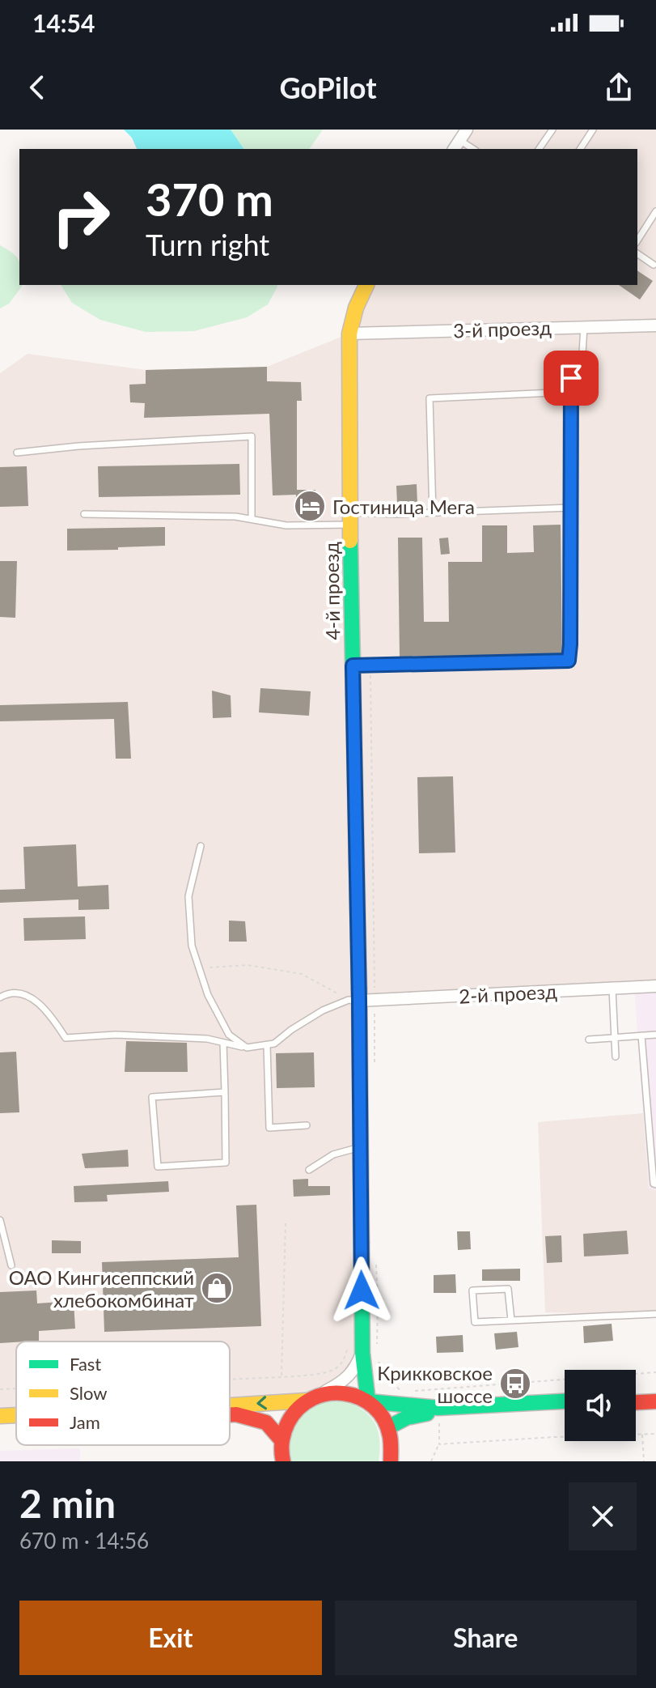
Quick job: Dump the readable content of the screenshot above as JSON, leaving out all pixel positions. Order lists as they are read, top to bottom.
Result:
{
  "streets": {
    "main road": ["4-й проезд"],
    "street": ["3-й проезд", "2-й проезд"]
  },
  "crossings": [
    ["3-й проезд", "4-й проезд"],
    ["4-й проезд", "2-й проезд"]
  ],
  "places": {
    "hotel": ["Гостиница Мега"],
    "shop": ["ОАО Кингисеппский хлебокомбинат"],
    "bus stop": ["Крикковское шоссе"]
  },
  "legend": ["Fast", "Slow", "Jam"],
  "page": {
    "status": "14:54",
    "header": "GoPilot",
    "turn": ["370 m", "Turn right"],
    "heading": ["2 min", "670 m · 14:56"],
    "buttons": ["Exit", "Share"]
  }
}
